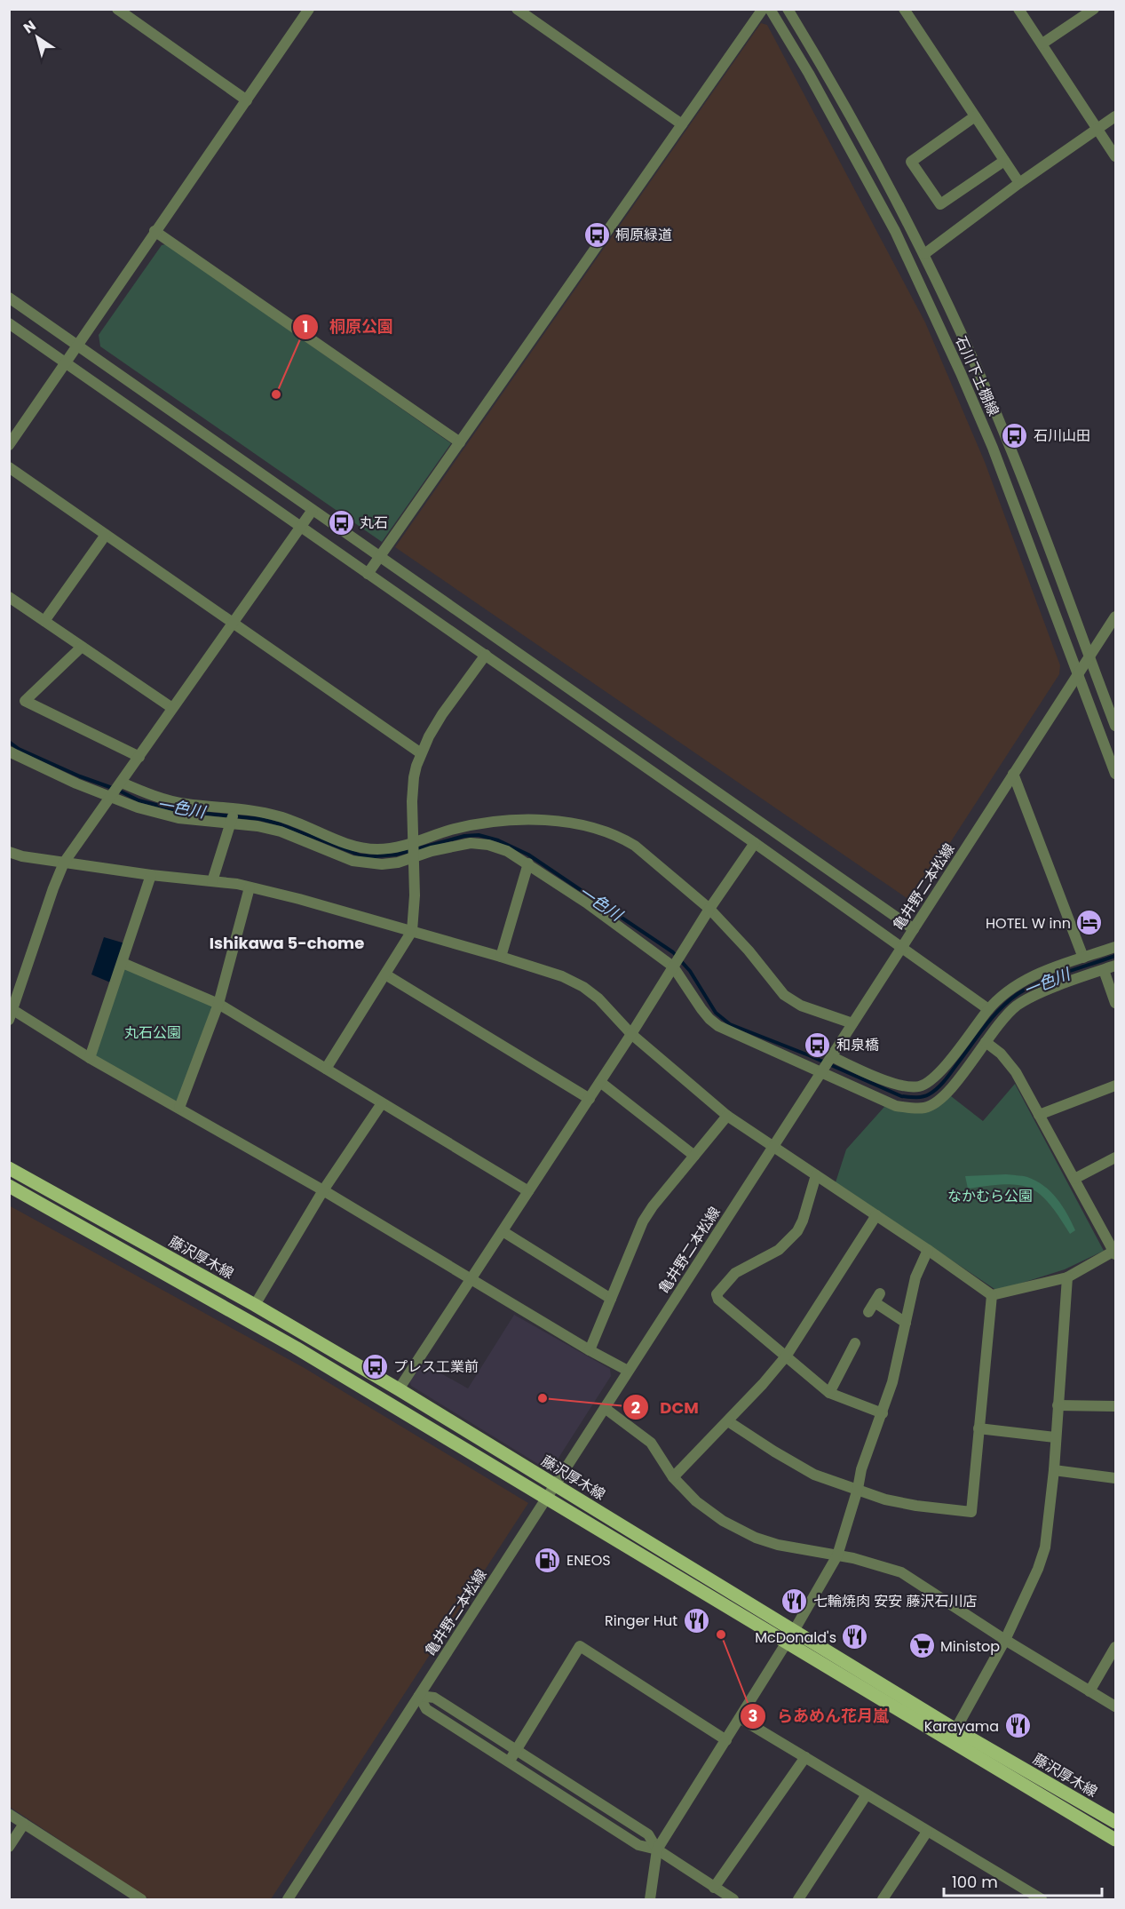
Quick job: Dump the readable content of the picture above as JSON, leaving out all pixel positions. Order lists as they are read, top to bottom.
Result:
{
  "streets": {
    "main road": ["藤沢厚木線"],
    "street": ["石川下土棚線", "亀井野二本松線"]
  },
  "crossings": [
    ["石川下土棚線", "亀井野二本松線"],
    ["亀井野二本松線", "藤沢厚木線"]
  ],
  "districts": ["Ishikawa 5-chome"],
  "water": ["一色川"],
  "parks": ["丸石公園", "なかむら公園"],
  "places": {
    "bus stop": [
      "桐原緑道",
      "石川山田",
      "丸石",
      "和泉橋",
      "プレス工業前"
    ],
    "other": ["桐原公園", "DCM", "らあめん花月嵐"],
    "hotel": ["HOTEL W inn"],
    "fuel station": ["ENEOS"],
    "restaurant": [
      "七輪焼肉 安安 藤沢石川店",
      "Ringer Hut",
      "McDonald's",
      "Karayama"
    ],
    "supermarket": ["Ministop"]
  },
  "scale_bar": "100 m",
  "north": "top left"
}
